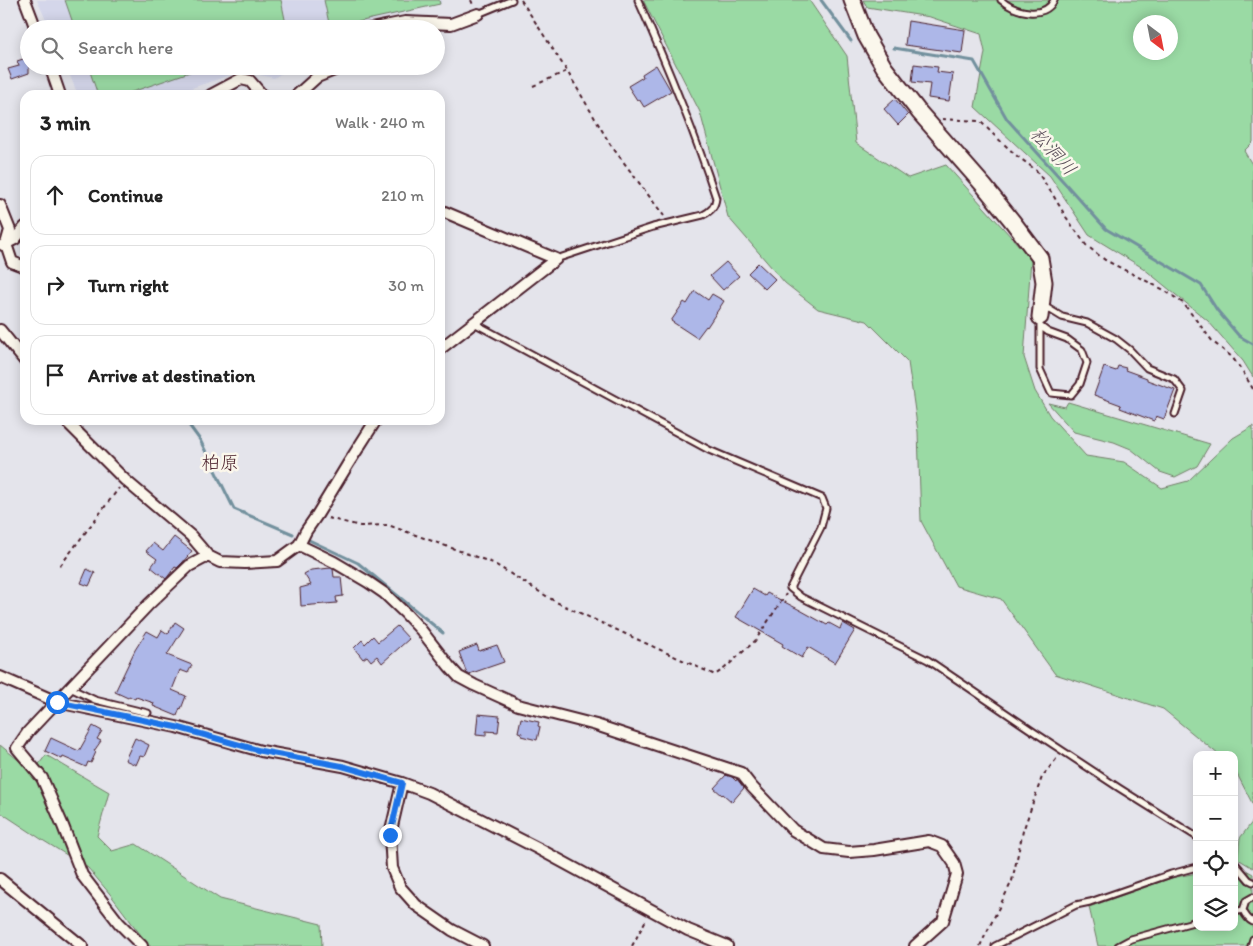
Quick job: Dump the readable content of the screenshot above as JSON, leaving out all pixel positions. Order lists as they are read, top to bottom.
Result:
{
  "districts": ["柏原"],
  "water": ["松洞川"],
  "north": "bottom right",
  "page": {
    "search": "Search here",
    "heading": ["3 min", "Walk · 240 m"],
    "list": [
      ["Continue", "210 m"],
      ["Turn right", "30 m"],
      "Arrive at destination"
    ],
    "map_buttons": ["+", "−"]
  }
}
